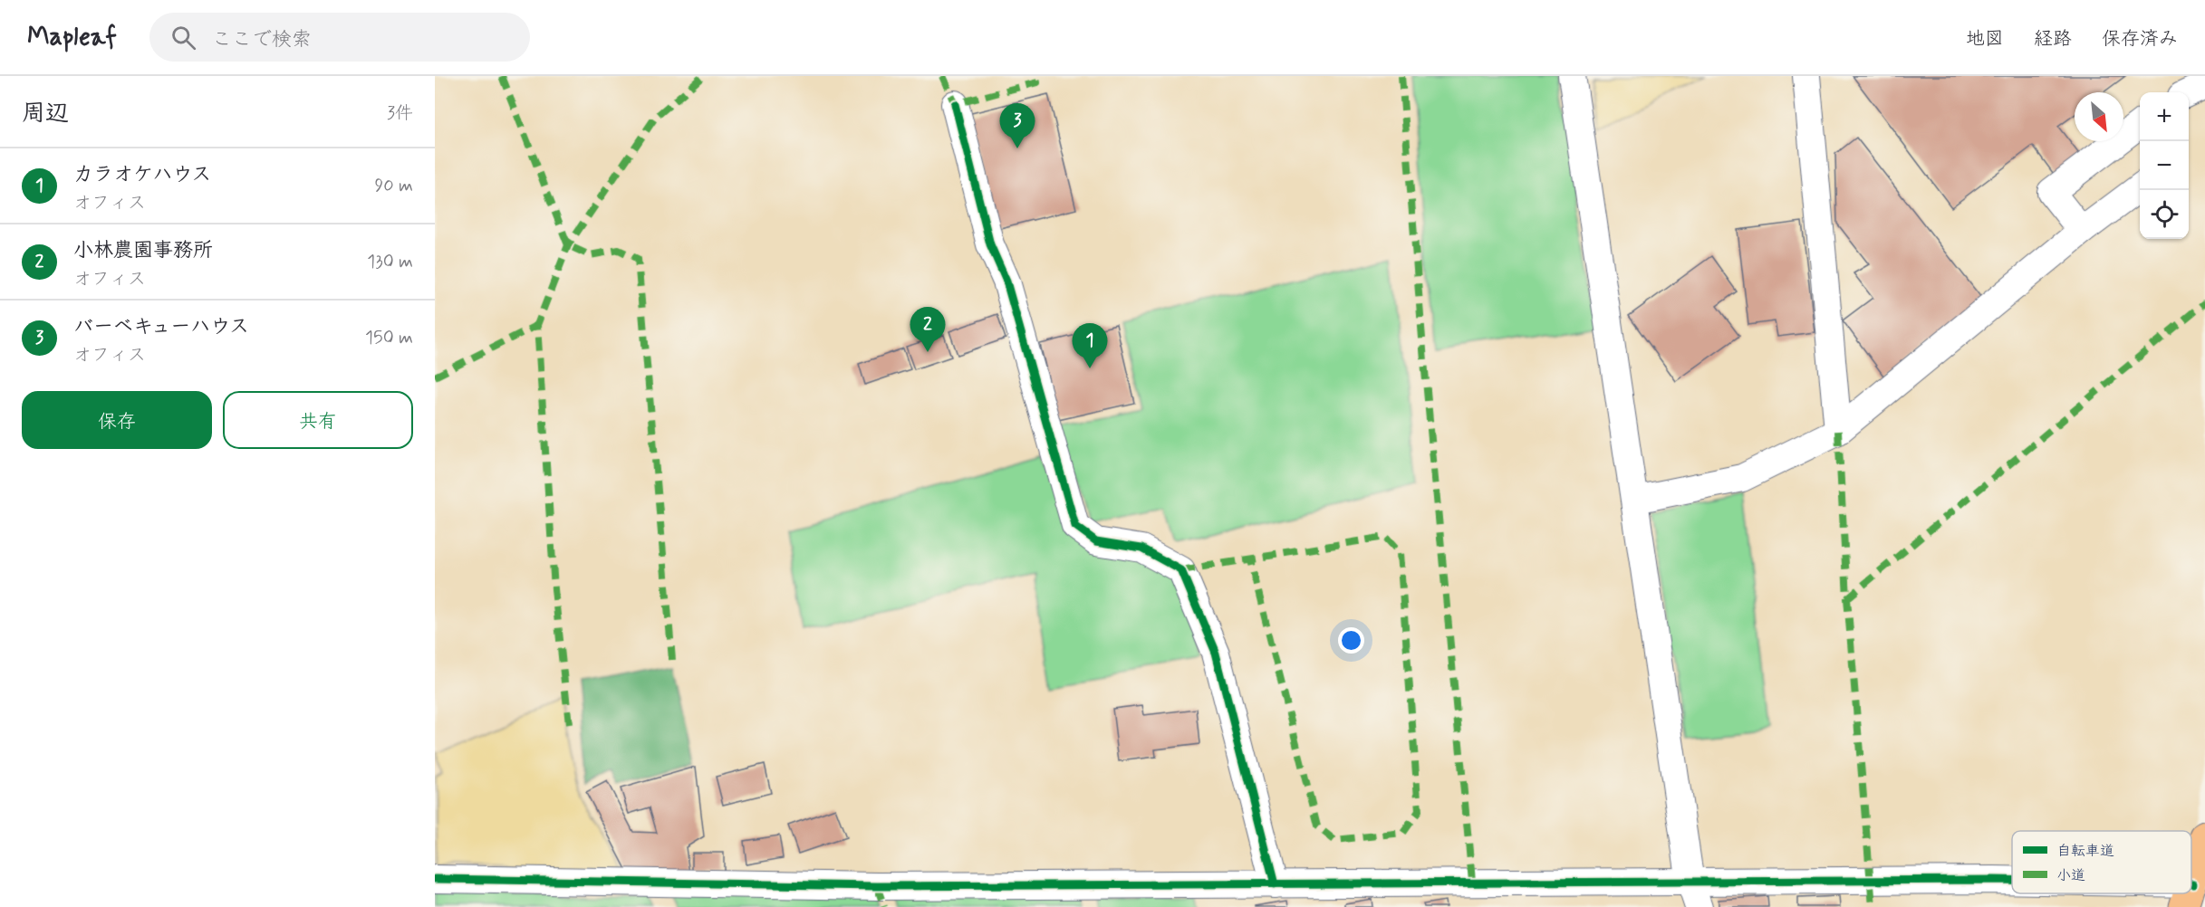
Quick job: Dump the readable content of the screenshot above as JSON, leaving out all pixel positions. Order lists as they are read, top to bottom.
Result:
{
  "legend": ["自転車道", "小道"],
  "north": "bottom right",
  "page": {
    "header": "Mapleaf",
    "search": "ここで検索",
    "nav": ["地図", "経路", "保存済み"],
    "heading": ["周辺", "3件"],
    "map_buttons": ["+", "−"],
    "pins": ["3", "2", "1"],
    "list": [
      {
        "mark": "1",
        "name": "カラオケハウス",
        "note": "オフィス",
        "value": "90 m"
      },
      {
        "mark": "2",
        "name": "小林農園事務所",
        "note": "オフィス",
        "value": "130 m"
      },
      {
        "mark": "3",
        "name": "バーベキューハウス",
        "note": "オフィス",
        "value": "150 m"
      }
    ],
    "buttons": ["保存", "共有"]
  }
}
